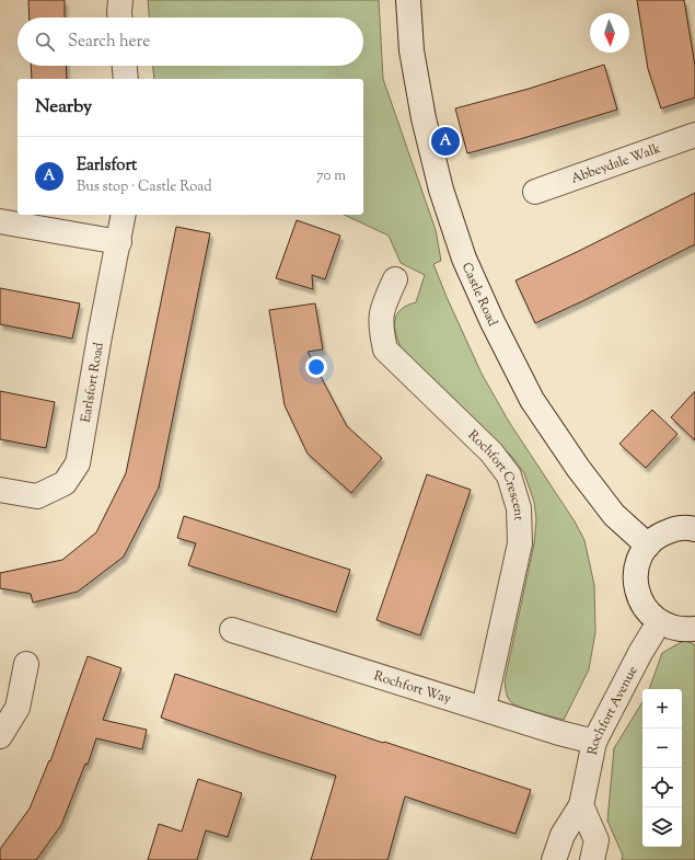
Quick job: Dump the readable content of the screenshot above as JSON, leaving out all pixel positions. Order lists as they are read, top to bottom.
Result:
{
  "streets": {
    "street": [
      "Abbeydale Walk",
      "Castle Road",
      "Earlsfort Road",
      "Rochfort Crescent",
      "Rochfort Way",
      "Rochfort Avenue"
    ]
  },
  "crossings": [
    ["Rochfort Crescent", "Rochfort Way"],
    ["Rochfort Way", "Rochfort Avenue"]
  ],
  "north": "bottom",
  "page": {
    "search": "Search here",
    "heading": "Nearby",
    "pins": "A",
    "list": [
      {
        "mark": "A",
        "name": "Earlsfort",
        "note": "Bus stop · Castle Road",
        "value": "70 m"
      }
    ],
    "map_buttons": ["+", "−"]
  }
}
